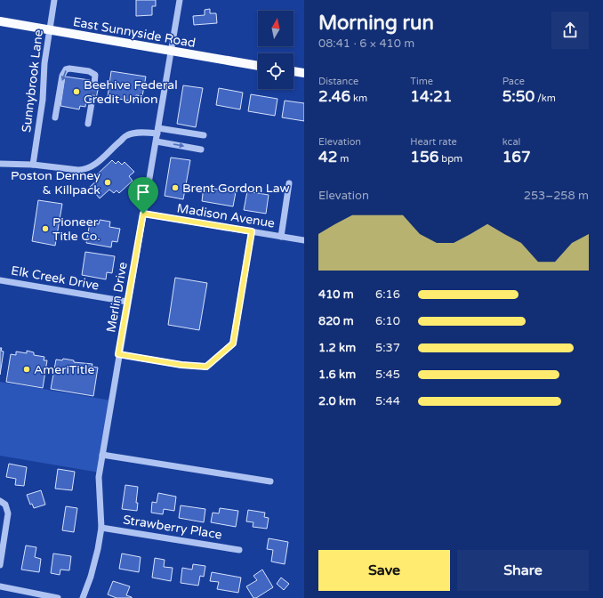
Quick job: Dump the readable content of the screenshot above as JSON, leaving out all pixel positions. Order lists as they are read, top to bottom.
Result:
{
  "streets": {
    "main road": ["East Sunnyside Road"],
    "street": [
      "Sunnybrook Lane",
      "Madison Avenue",
      "Elk Creek Drive",
      "Merlin Drive",
      "Strawberry Place"
    ]
  },
  "crossings": [
    ["East Sunnyside Road", "Sunnybrook Lane"],
    ["East Sunnyside Road", "Merlin Drive"],
    ["Madison Avenue", "Merlin Drive"],
    ["Elk Creek Drive", "Merlin Drive"],
    ["Merlin Drive", "Strawberry Place"]
  ],
  "places": [
    "Beehive Federal Credit Union",
    "Poston Denney & Killpack",
    "Brent Gordon Law",
    "Pioneer Title Co.",
    "AmeriTitle"
  ],
  "north": "top",
  "page": {
    "heading": ["Morning run", "08:41 · 6 × 410 m"],
    "stats": [
      ["Distance", "2.46 km"],
      ["Time", "14:21"],
      ["Pace", "5:50 /km"],
      ["Elevation", "42 m"],
      ["Heart rate", "156 bpm"],
      ["kcal", "167"]
    ],
    "chart": ["Elevation", "253–258 m"],
    "list": [
      {
        "name": "410 m",
        "note": "6:16"
      },
      {
        "name": "820 m",
        "note": "6:10"
      },
      {
        "name": "1.2 km",
        "note": "5:37"
      },
      {
        "name": "1.6 km",
        "note": "5:45"
      },
      {
        "name": "2.0 km",
        "note": "5:44"
      }
    ],
    "buttons": ["Save", "Share"]
  }
}
